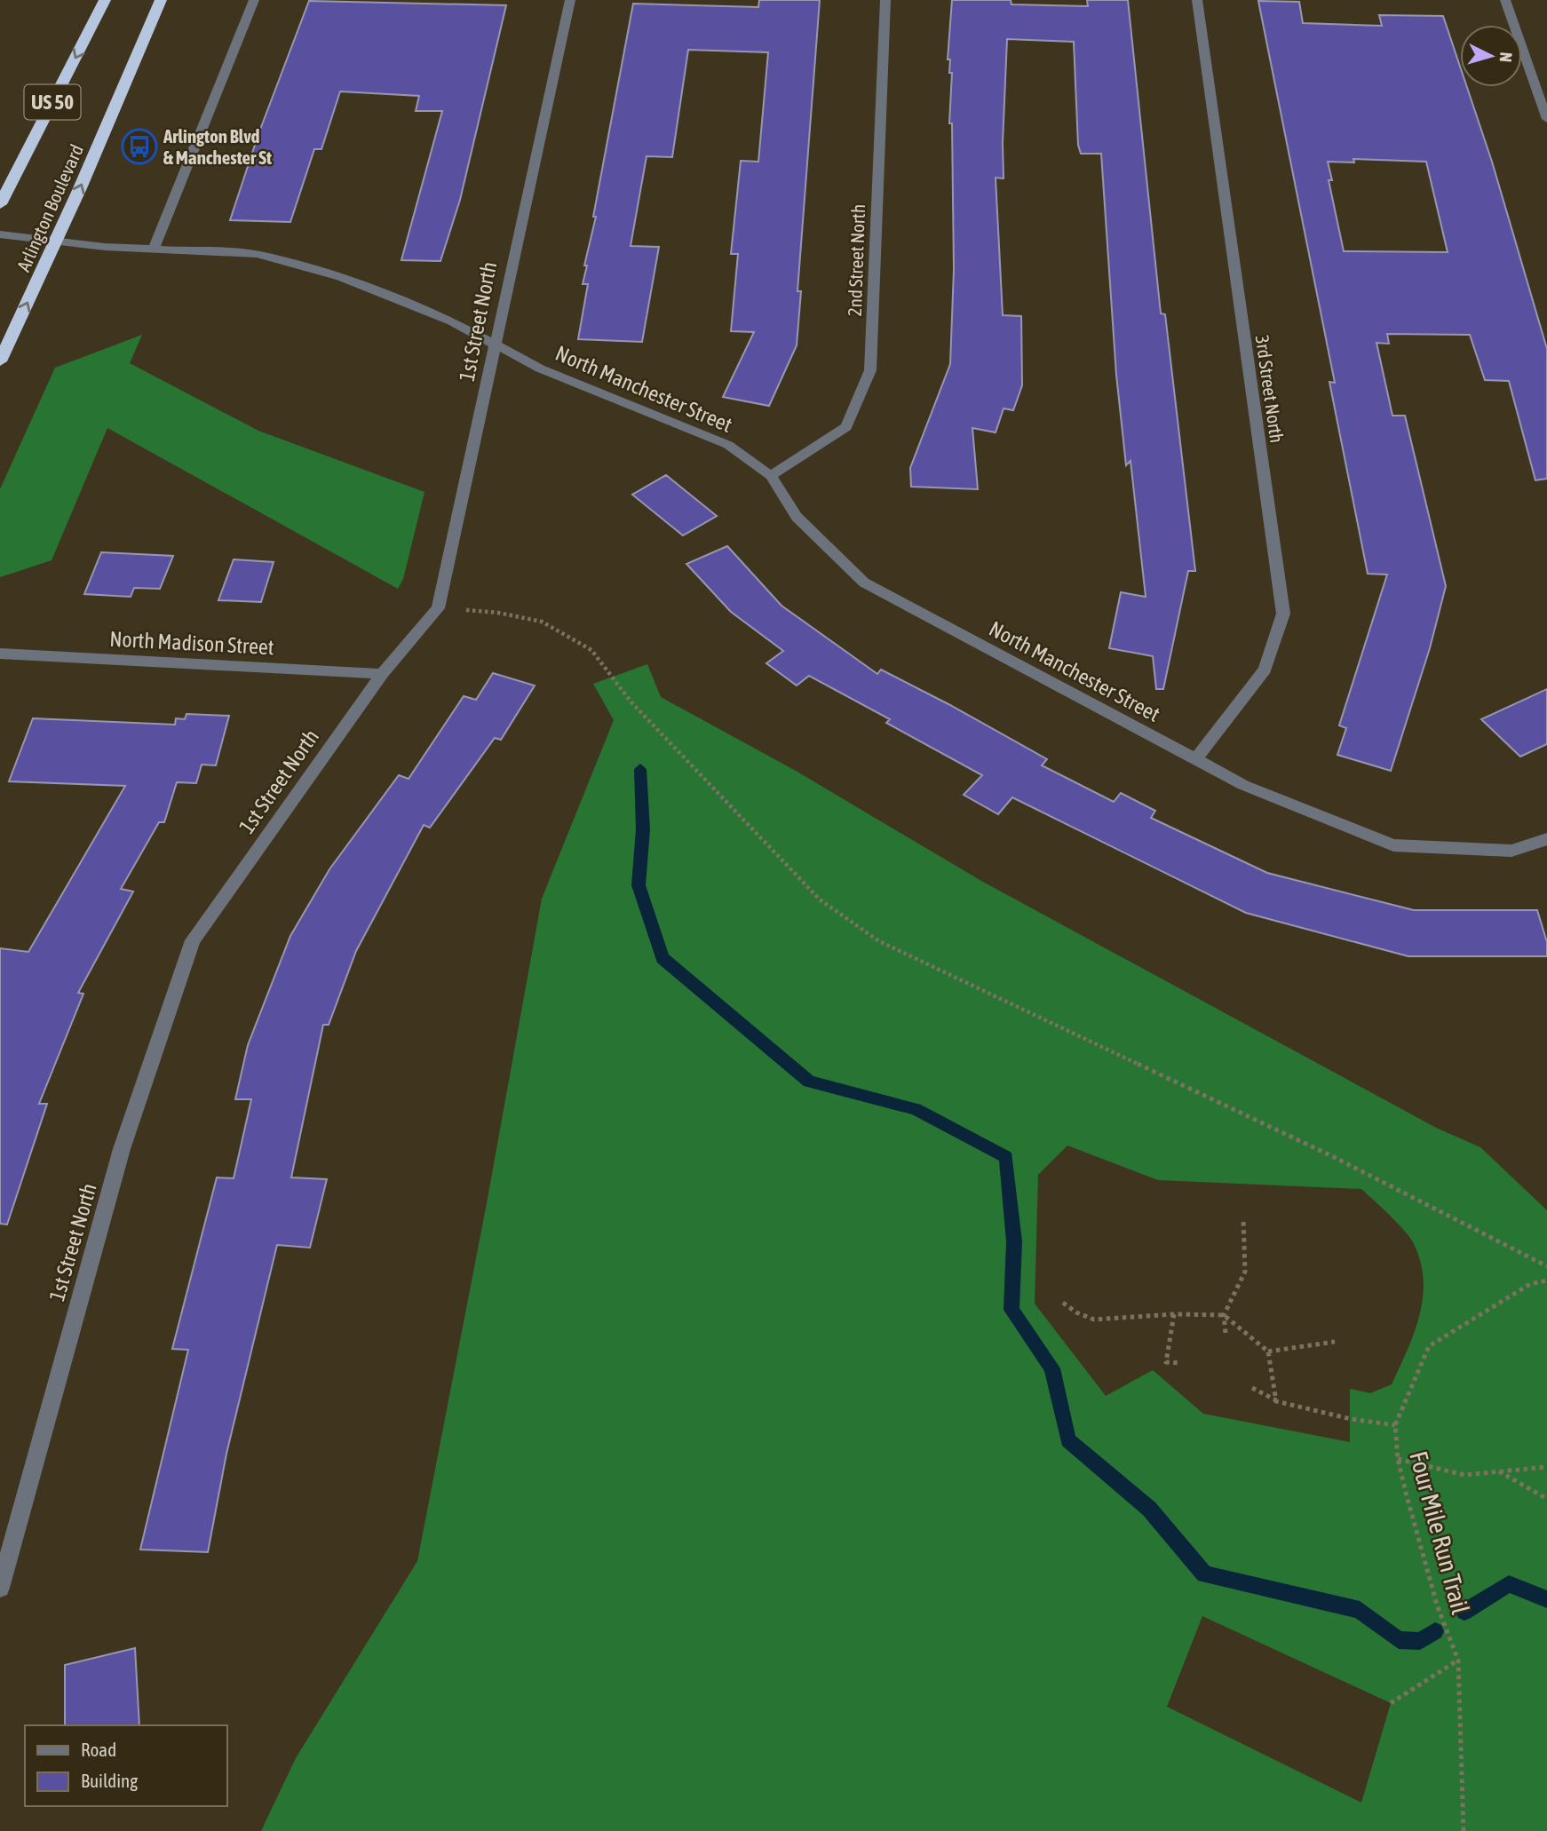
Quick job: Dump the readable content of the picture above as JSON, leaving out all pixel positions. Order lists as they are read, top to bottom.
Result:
{
  "streets": {
    "highway": ["US 50", "Arlington Boulevard"],
    "street": [
      "2nd Street North",
      "1st Street North",
      "North Manchester Street",
      "3rd Street North",
      "North Madison Street"
    ],
    "path": ["Four Mile Run Trail"]
  },
  "crossings": [
    ["Arlington Boulevard", "North Manchester Street"],
    ["2nd Street North", "North Manchester Street"],
    ["1st Street North", "North Manchester Street"],
    ["1st Street North", "North Madison Street"],
    ["North Manchester Street", "3rd Street North"]
  ],
  "places": {
    "bus stop": ["Arlington Blvd & Manchester St"]
  },
  "legend": ["Road", "Building"],
  "north": "right"
}
